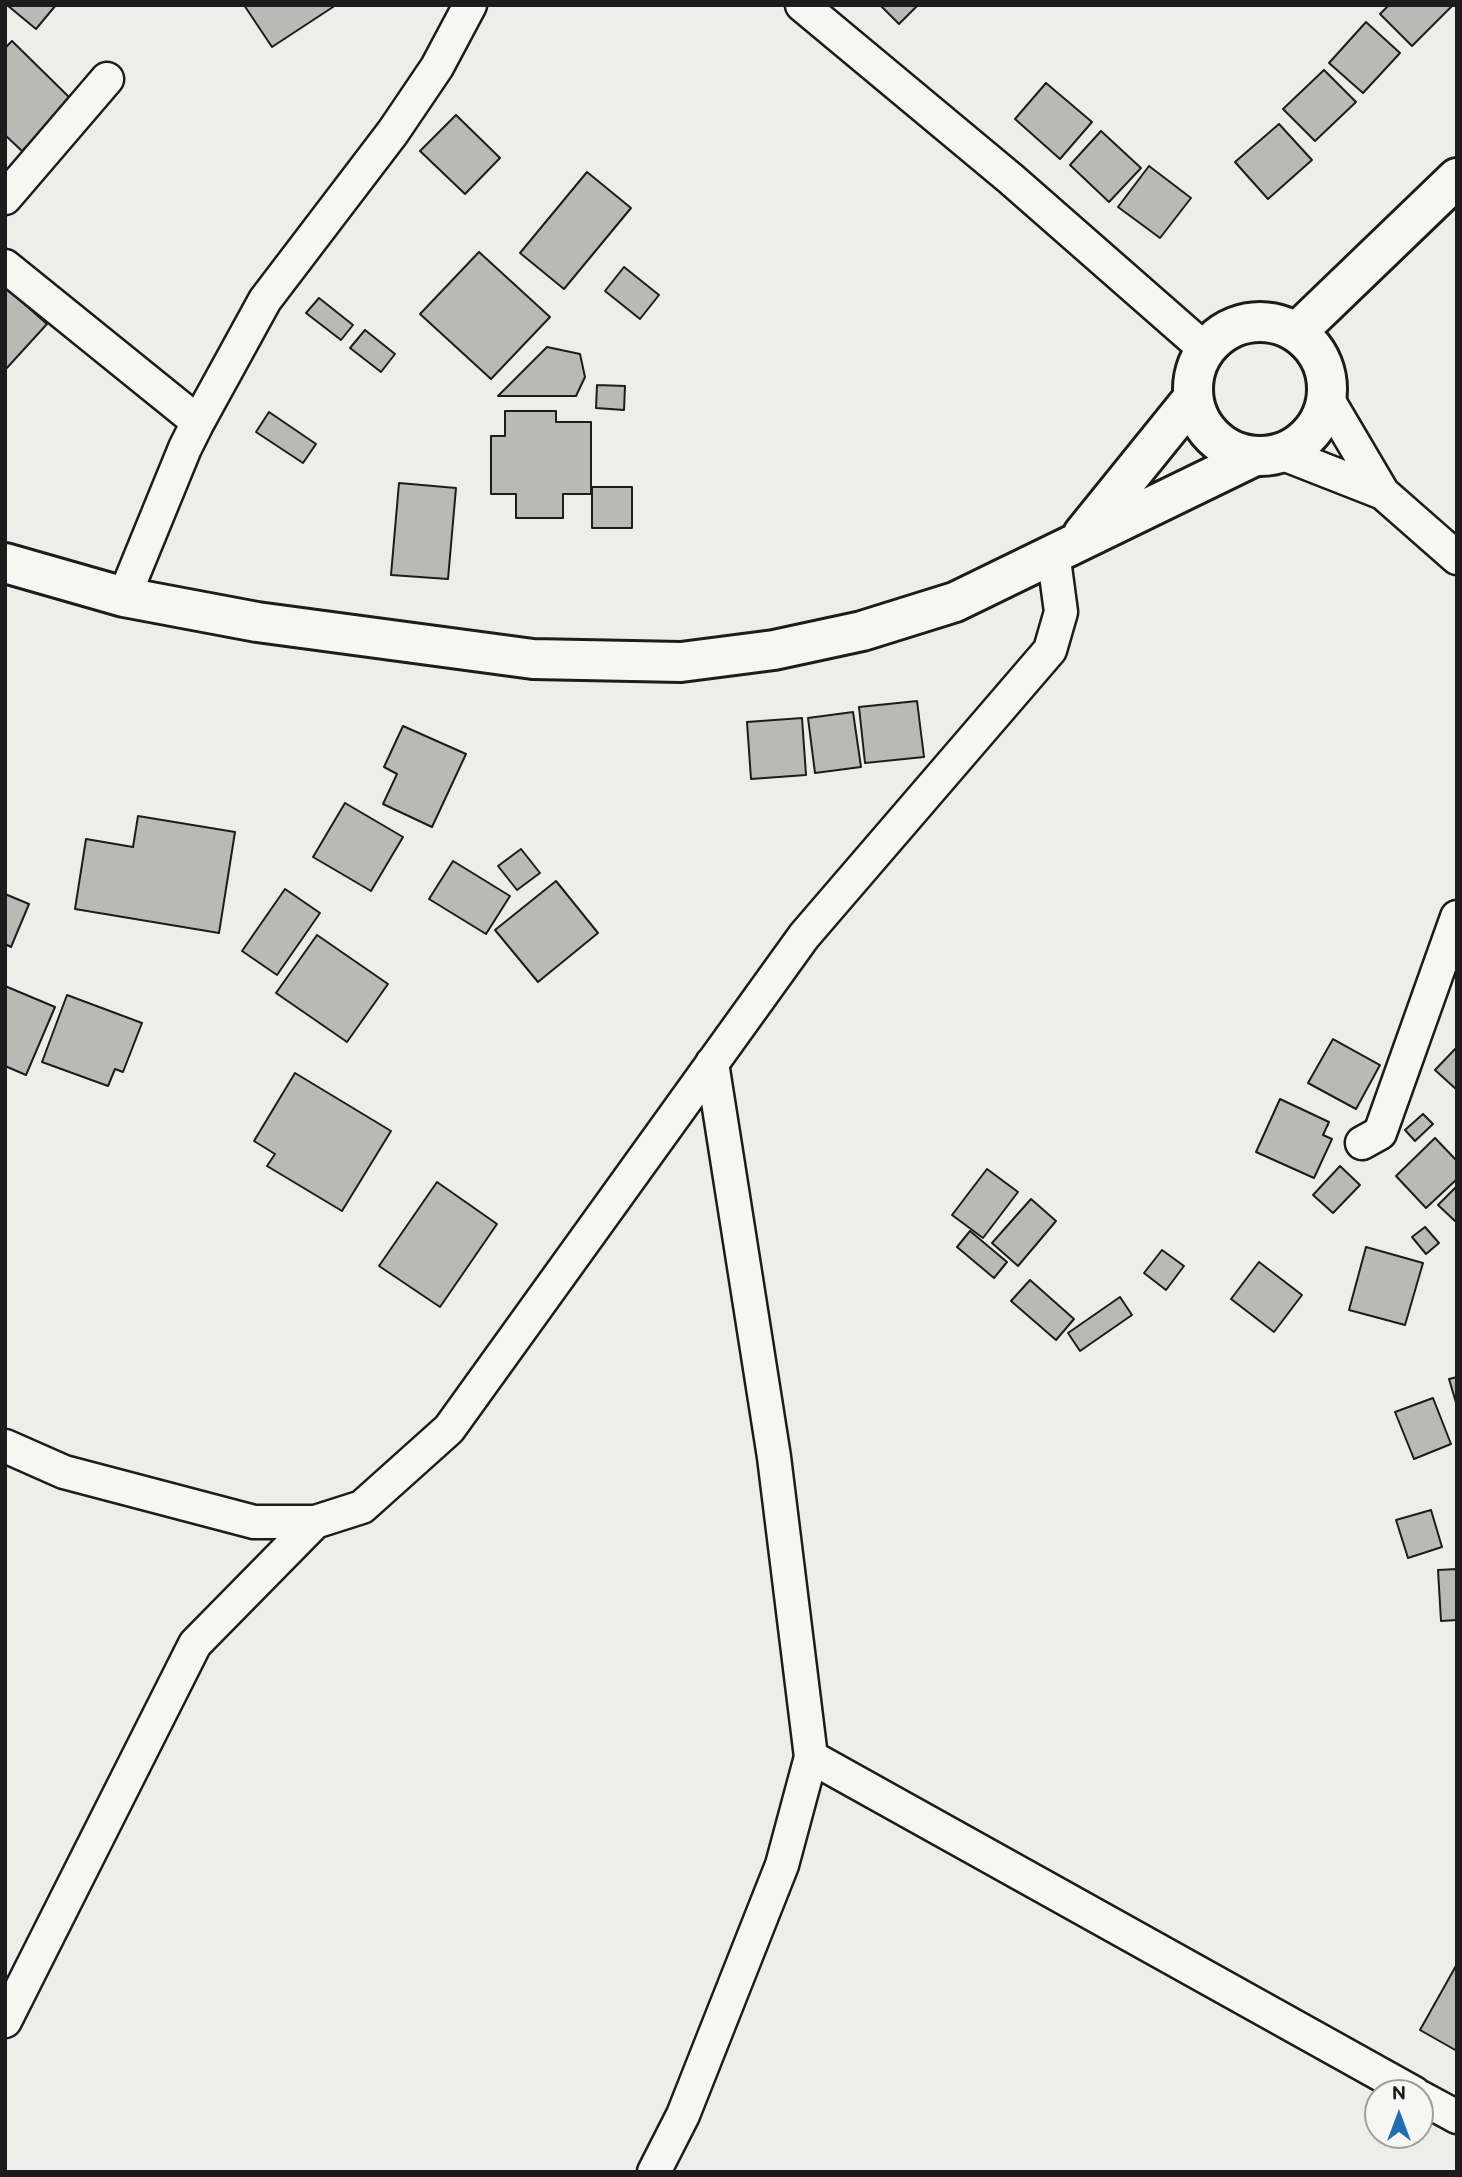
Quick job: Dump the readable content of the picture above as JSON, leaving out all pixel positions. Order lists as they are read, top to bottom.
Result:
{
  "north": "top"
}
